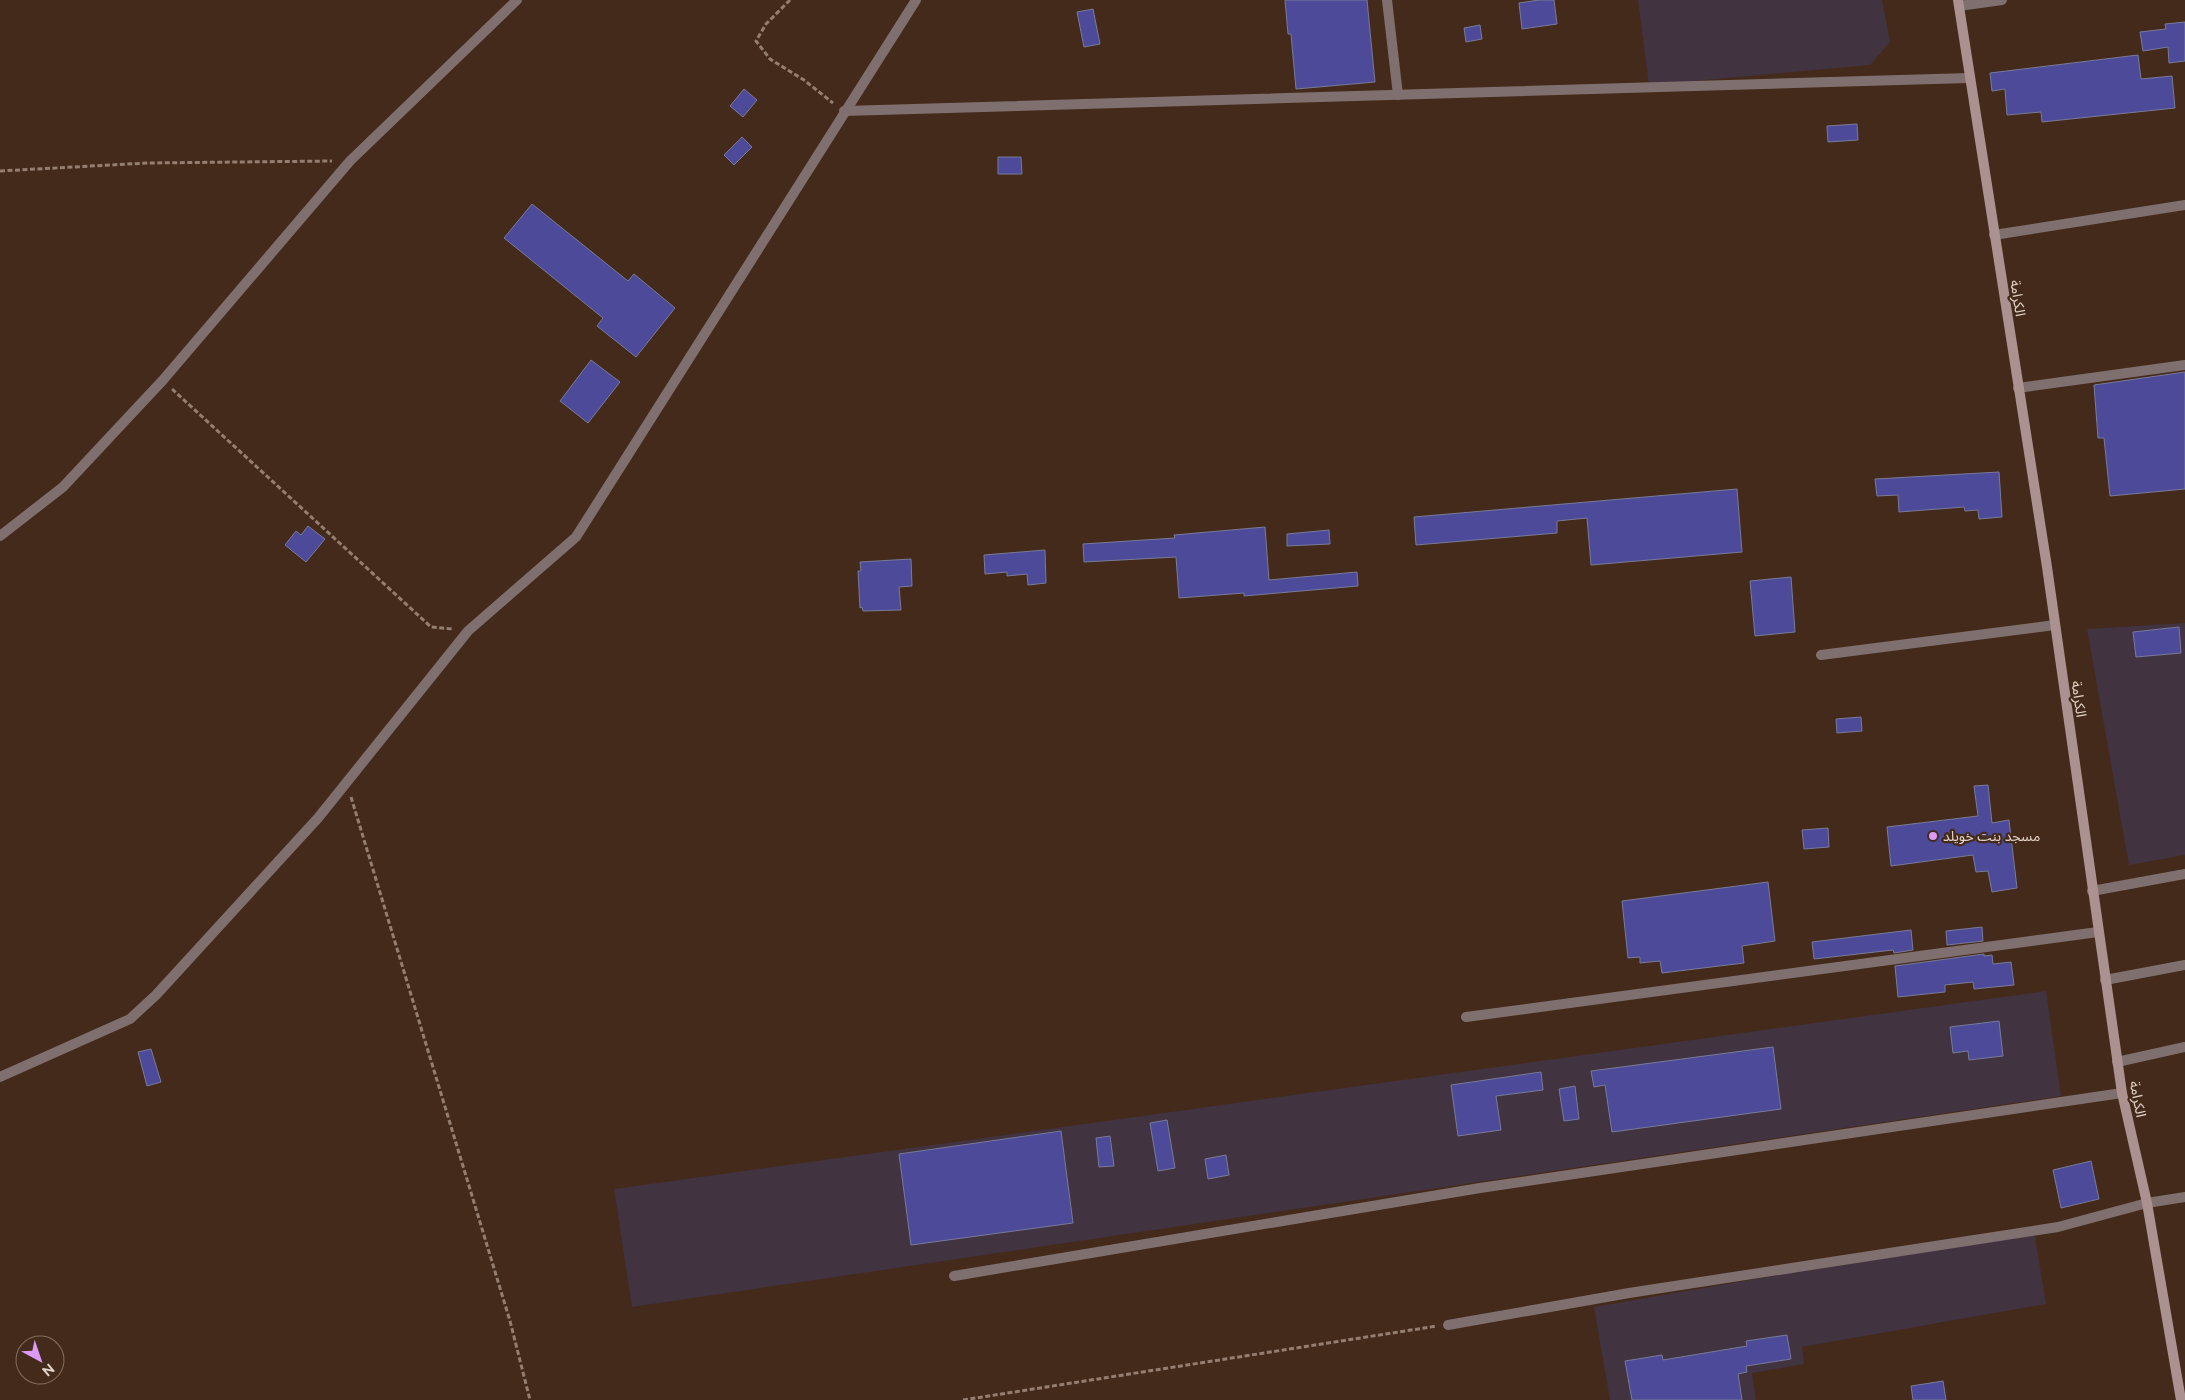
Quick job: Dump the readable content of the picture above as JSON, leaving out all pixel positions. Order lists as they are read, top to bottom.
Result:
{
  "streets": {
    "main road": ["الكرامة"]
  },
  "places": ["مسجد بنت خويلد"],
  "north": "bottom right"
}
